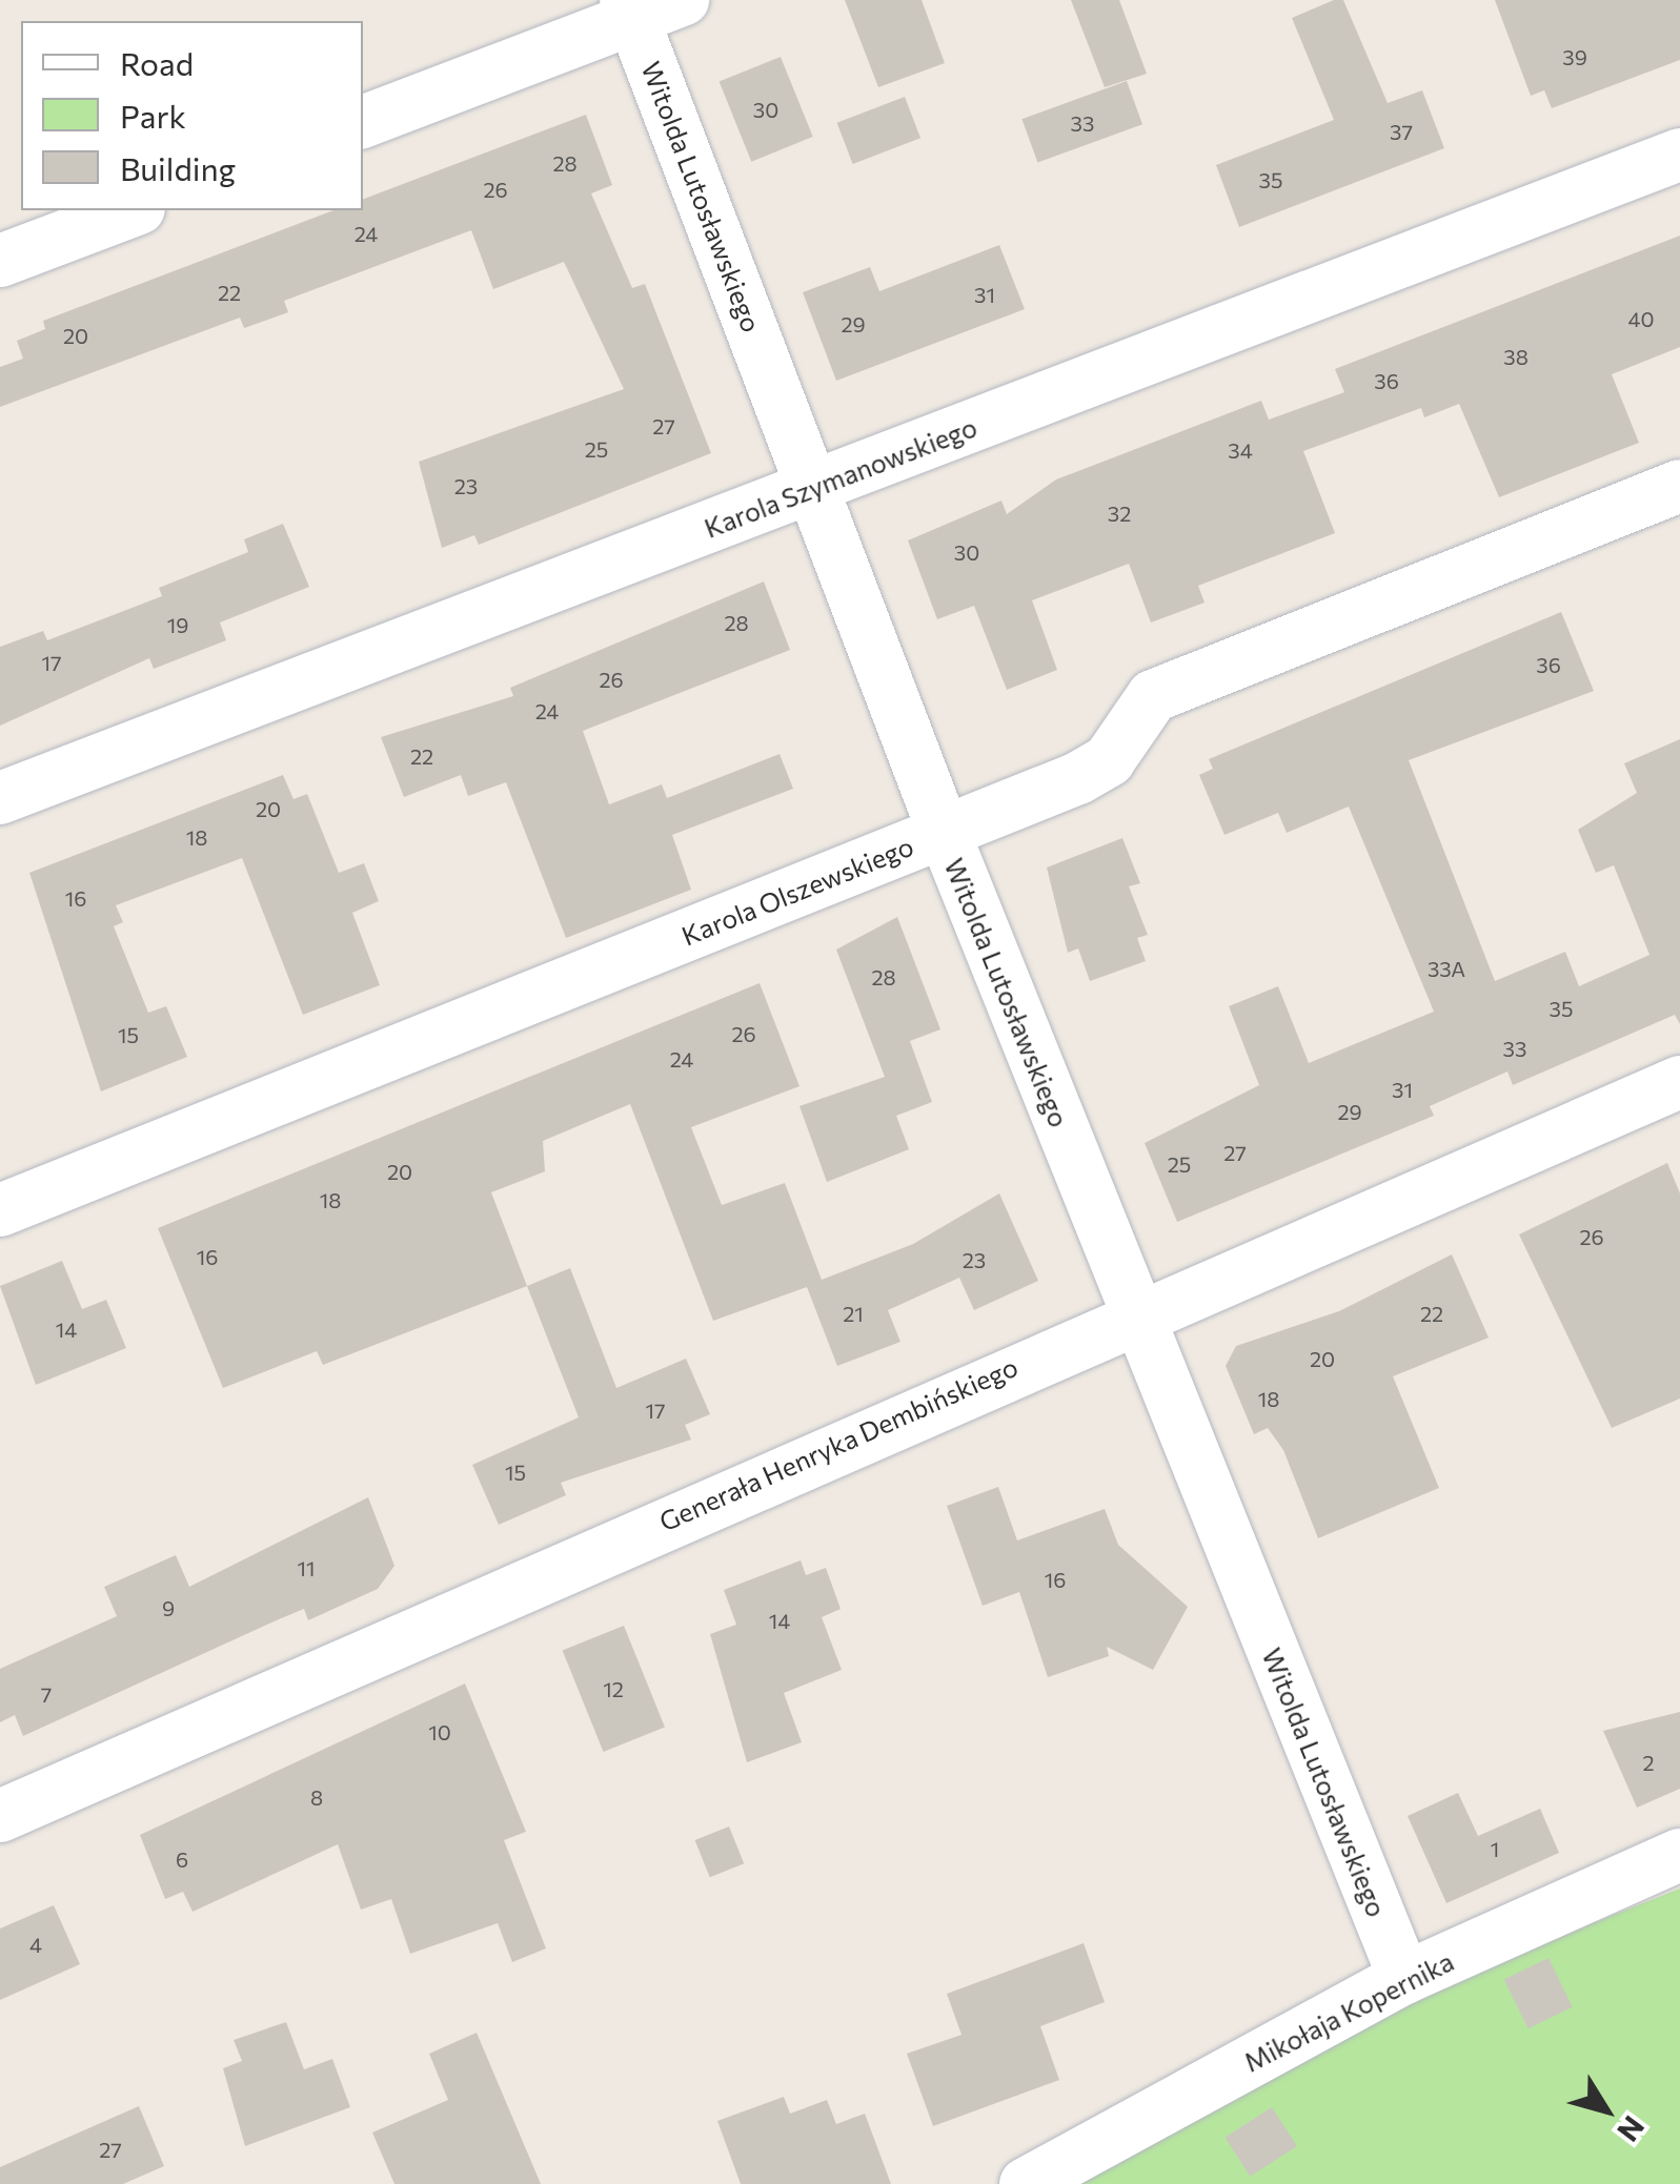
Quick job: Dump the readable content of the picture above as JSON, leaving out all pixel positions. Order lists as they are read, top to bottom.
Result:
{
  "streets": {
    "street": [
      "Witolda Lutosławskiego",
      "Karola Szymanowskiego",
      "Karola Olszewskiego",
      "Generała Henryka Dembińskiego",
      "Mikołaja Kopernika"
    ]
  },
  "crossings": [
    ["Witolda Lutosławskiego", "Karola Szymanowskiego"],
    ["Witolda Lutosławskiego", "Karola Olszewskiego"],
    ["Witolda Lutosławskiego", "Generała Henryka Dembińskiego"],
    ["Witolda Lutosławskiego", "Mikołaja Kopernika"]
  ],
  "house_numbers": [
    "39",
    "30",
    "33",
    "37",
    "28",
    "35",
    "26",
    "24",
    "22",
    "31",
    "40",
    "29",
    "20",
    "38",
    "36",
    "27",
    "25",
    "34",
    "23",
    "32",
    "30",
    "28",
    "19",
    "17",
    "36",
    "26",
    "24",
    "22",
    "20",
    "18",
    "16",
    "33A",
    "28",
    "35",
    "26",
    "15",
    "33",
    "24",
    "31",
    "29",
    "27",
    "25",
    "20",
    "18",
    "26",
    "16",
    "23",
    "21",
    "22",
    "14",
    "20",
    "18",
    "17",
    "15",
    "11",
    "16",
    "9",
    "14",
    "12",
    "7",
    "10",
    "2",
    "8",
    "1",
    "6",
    "4",
    "27"
  ],
  "legend": ["Road", "Park", "Building"],
  "north": "bottom right"
}
